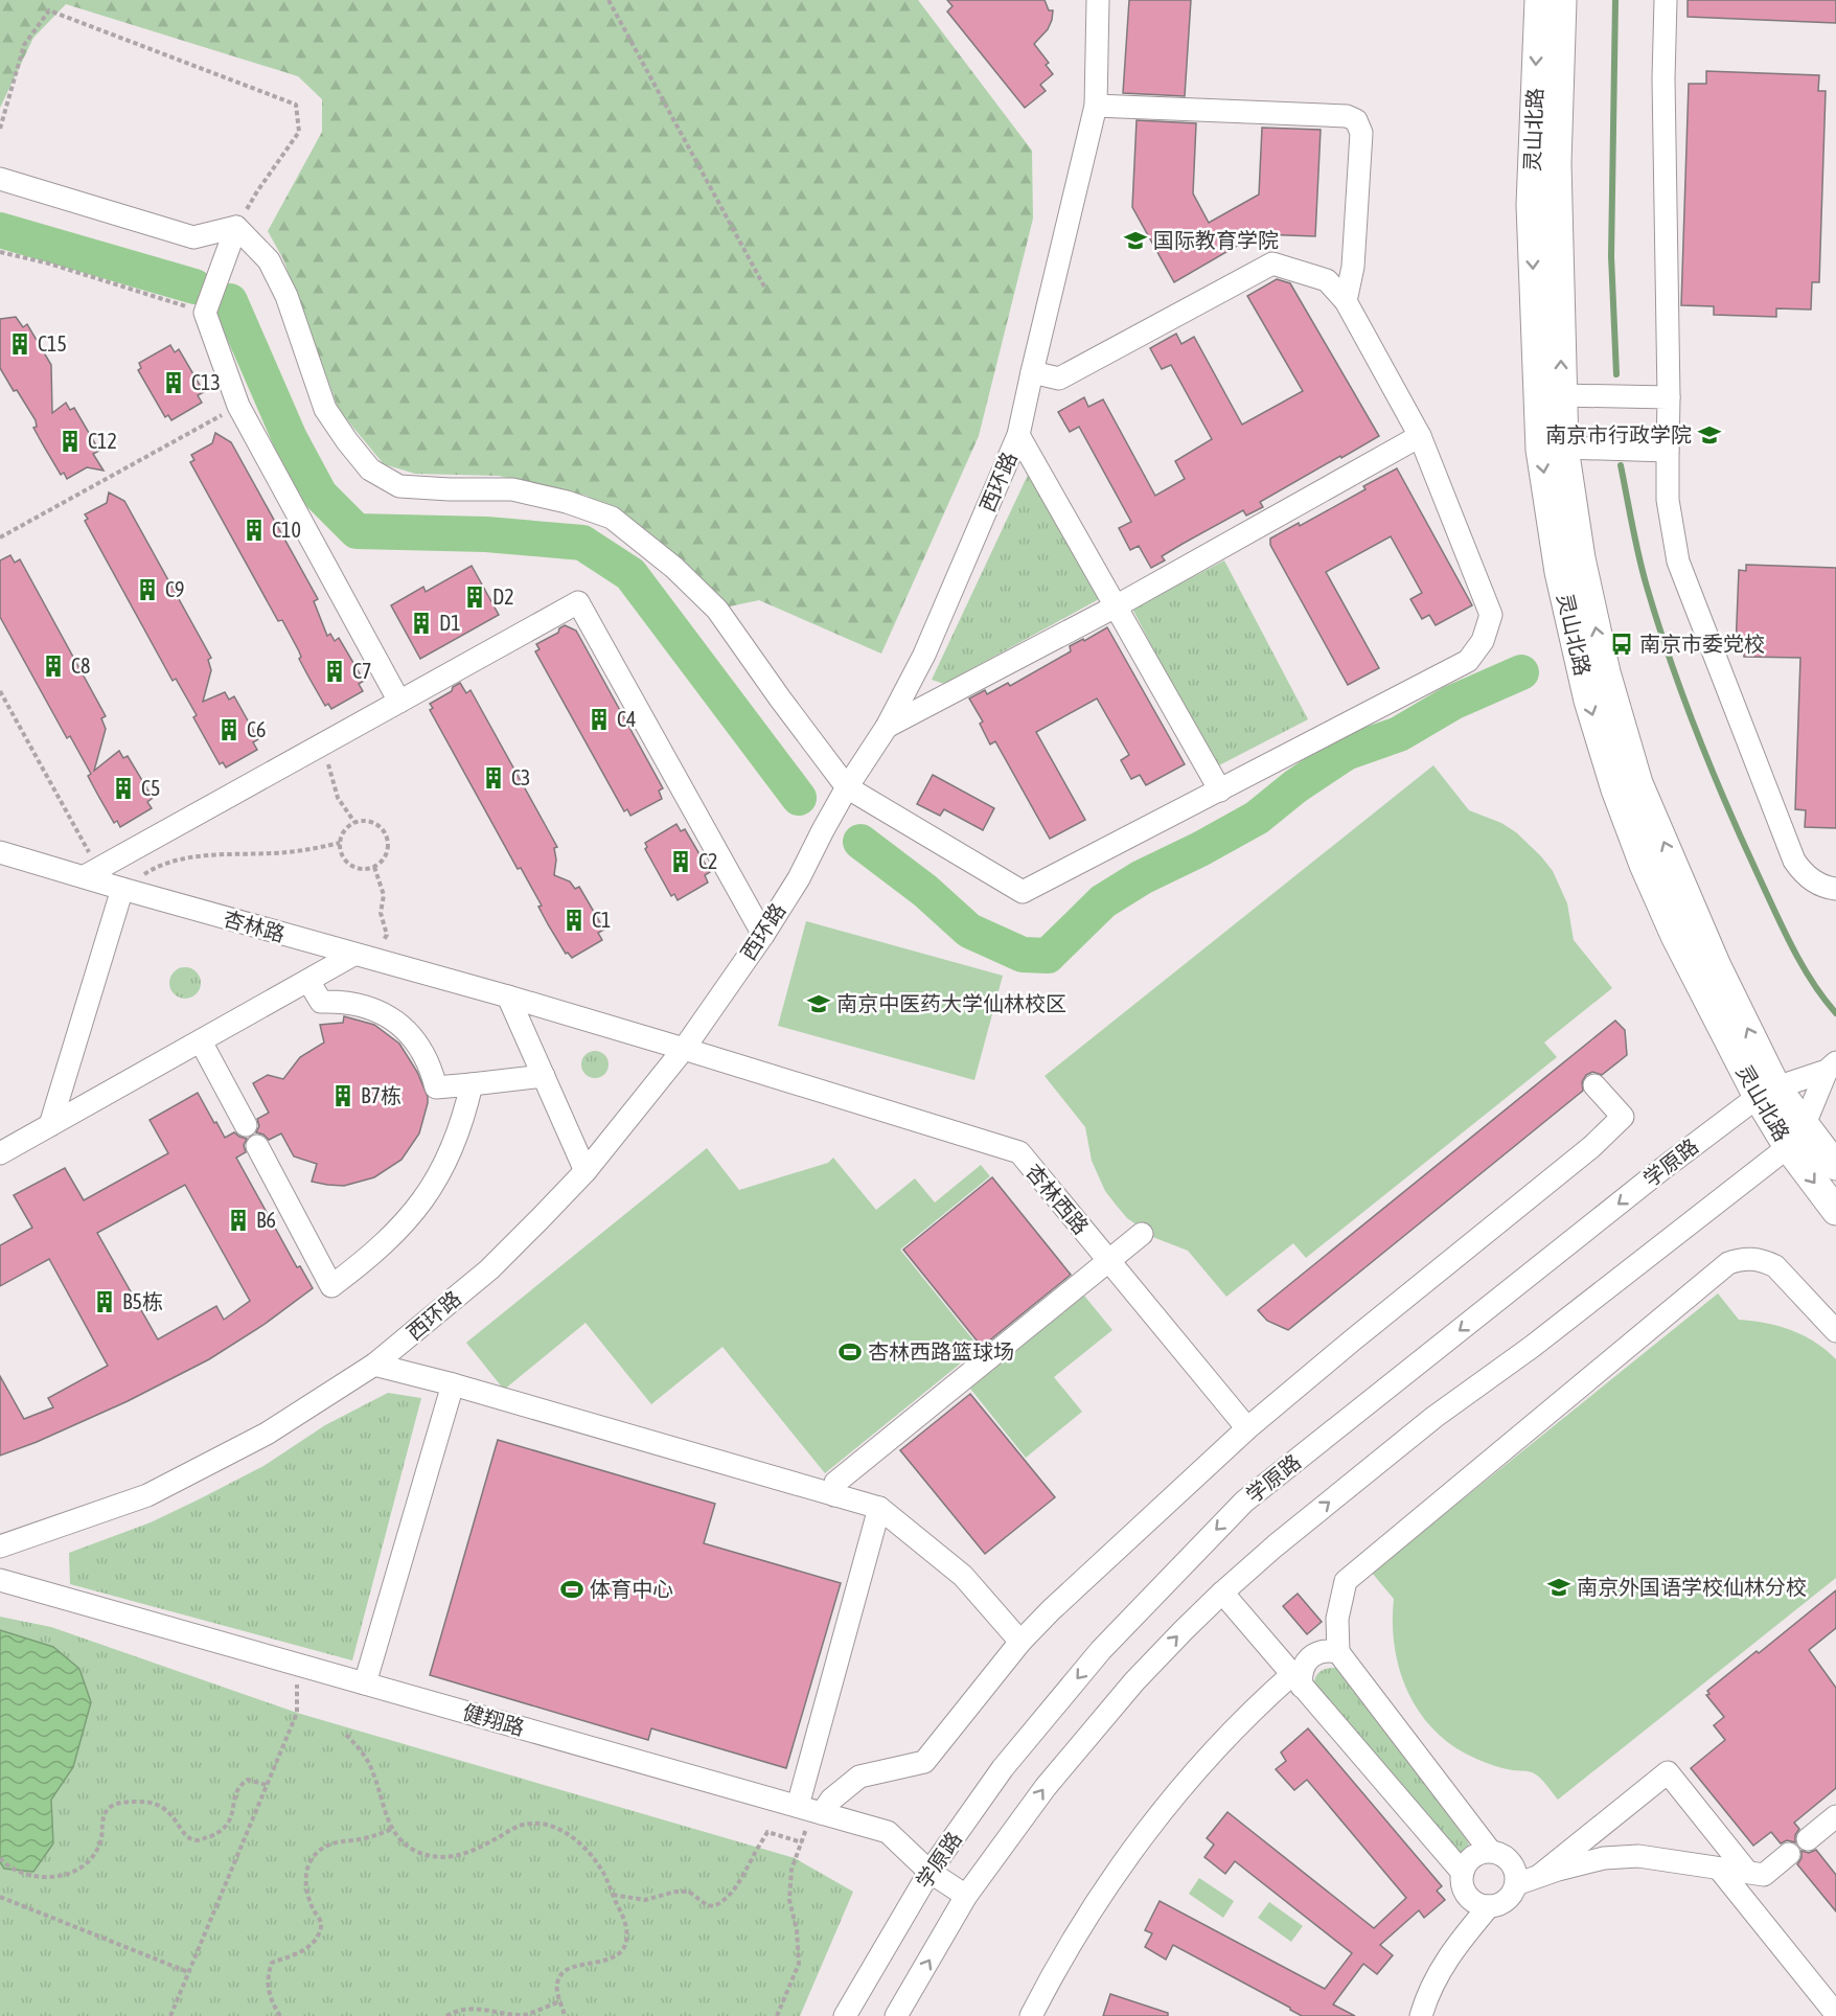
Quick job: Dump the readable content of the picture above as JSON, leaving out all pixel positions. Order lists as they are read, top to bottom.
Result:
{
  "streets": {
    "main road": ["灵山北路"],
    "street": [
      "西环路",
      "杏林路",
      "学原路",
      "杏林西路",
      "健翔路"
    ]
  },
  "crossings": [
    ["灵山北路", "学原路"],
    ["西环路", "杏林路"],
    ["西环路", "杏林西路"],
    ["杏林路", "杏林西路"],
    ["学原路", "健翔路"]
  ],
  "places": {
    "school or university": [
      "国际教育学院",
      "南京市行政学院",
      "南京中医药大学仙林校区",
      "南京外国语学校仙林分校"
    ],
    "building": [
      "C15",
      "C13",
      "C12",
      "C10",
      "C9",
      "D2",
      "D1",
      "C8",
      "C7",
      "C4",
      "C6",
      "C3",
      "C5",
      "C2",
      "C1",
      "B7栋",
      "B6",
      "B5栋"
    ],
    "bus stop": ["南京市委党校"],
    "sports": ["杏林西路篮球场", "体育中心"]
  }
}
